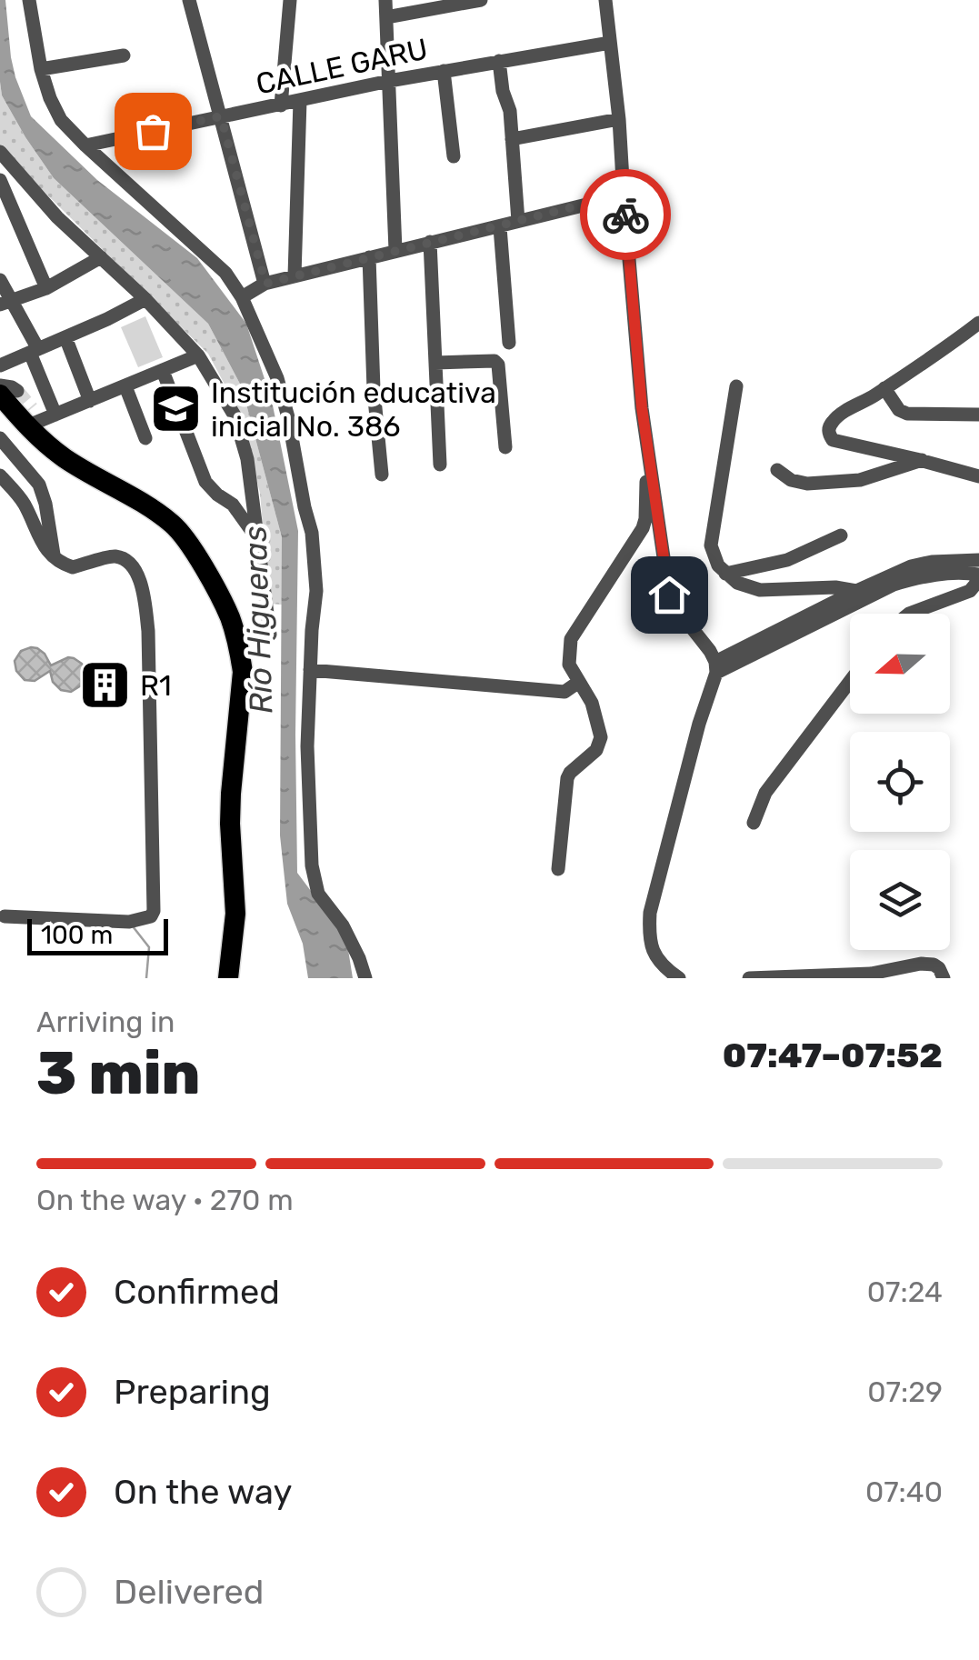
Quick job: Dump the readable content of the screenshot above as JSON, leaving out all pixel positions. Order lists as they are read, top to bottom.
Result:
{
  "streets": {
    "street": ["CALLE GARU"]
  },
  "water": ["Río Higueras"],
  "places": {
    "school or university": ["Institución educativa inicial No. 386"],
    "building": ["R1"]
  },
  "scale_bar": "100 m",
  "north": "left",
  "page": {
    "scale": "100 m",
    "heading": ["3 min", "Arriving in", "07:47–07:52"],
    "bar": "On the way · 270 m",
    "list": [
      ["Confirmed", "07:24"],
      ["Preparing", "07:29"],
      ["On the way", "07:40"],
      "Delivered"
    ]
  }
}
